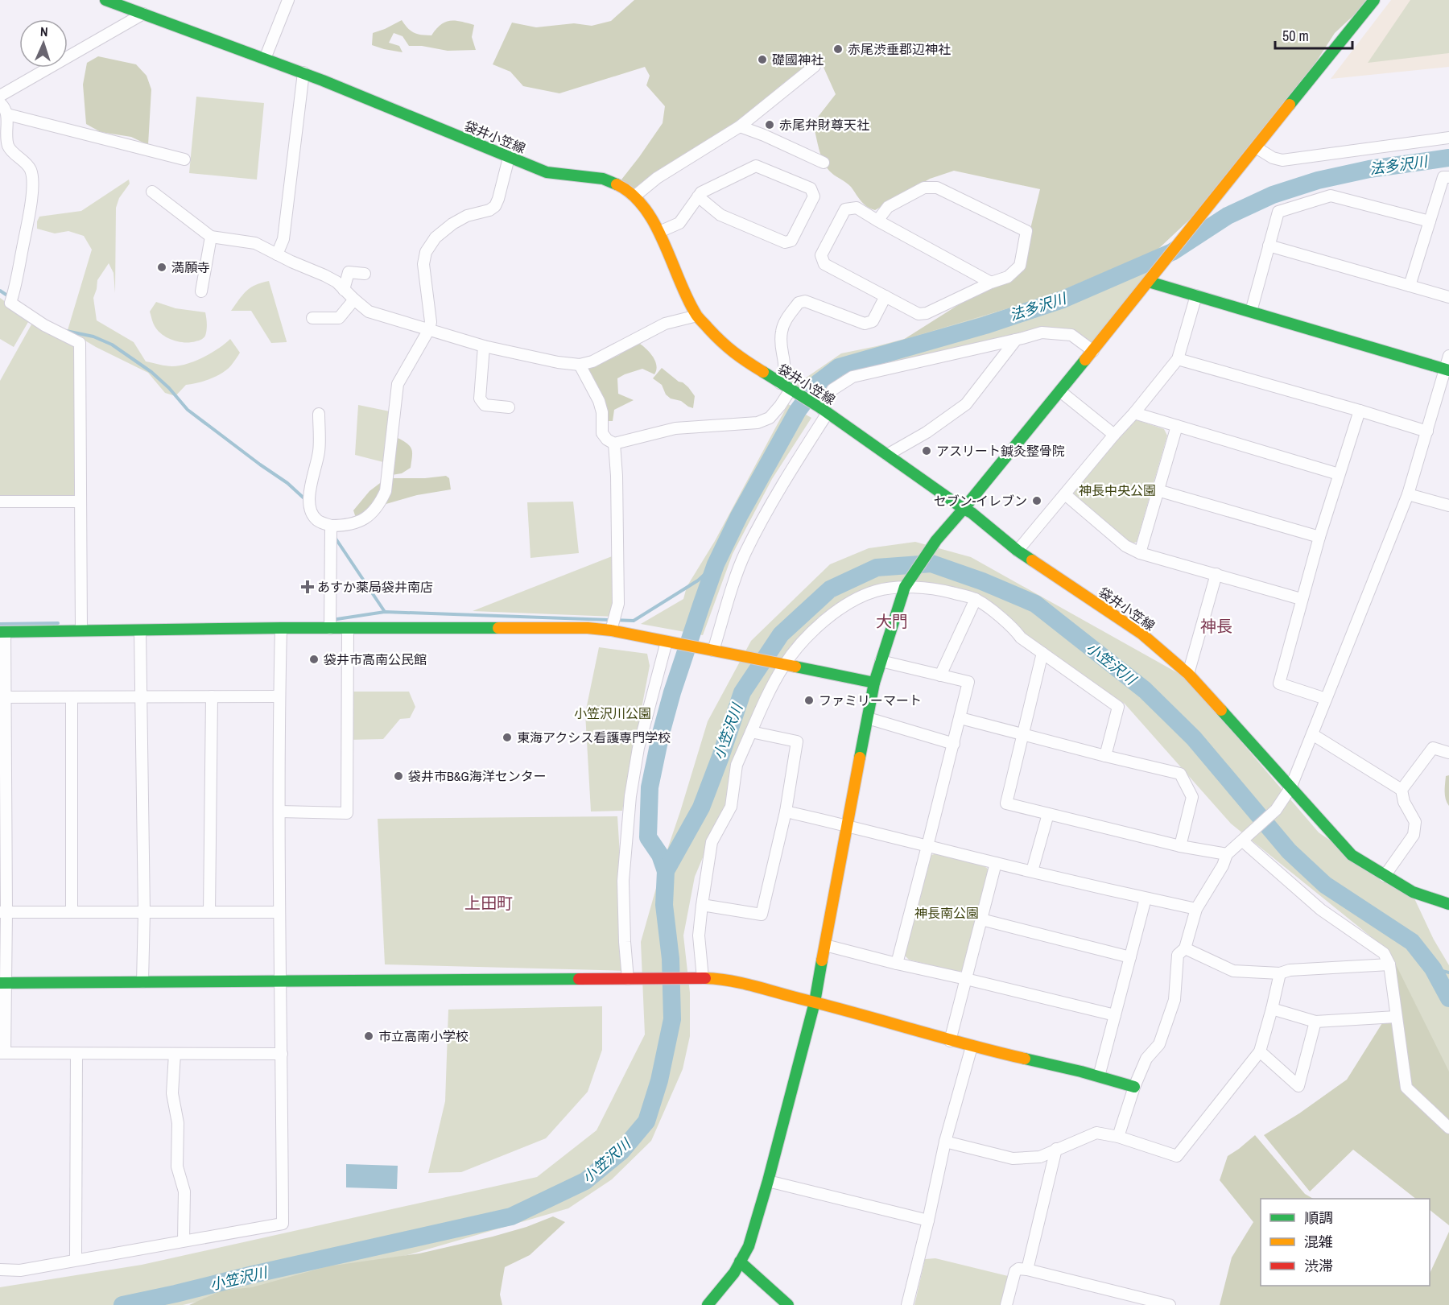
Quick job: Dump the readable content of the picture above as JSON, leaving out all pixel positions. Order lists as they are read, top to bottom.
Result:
{
  "streets": {
    "street": ["袋井小笠線"]
  },
  "districts": ["大門", "神長", "上田町"],
  "water": ["法多沢川", "小笠沢川"],
  "parks": ["神長中央公園", "小笠沢川公園", "神長南公園"],
  "places": {
    "other": [
      "赤尾渋垂郡辺神社",
      "礎國神社",
      "赤尾弁財尊天社",
      "満願寺",
      "アスリート鍼灸整骨院",
      "セブン-イレブン",
      "袋井市高南公民館",
      "ファミリーマート",
      "東海アクシス看護専門学校",
      "袋井市B&G海洋センター",
      "市立高南小学校"
    ],
    "health": ["あすか薬局袋井南店"]
  },
  "legend": ["順調", "混雑", "渋滞"],
  "scale_bar": "50 m",
  "north": "top"
}
